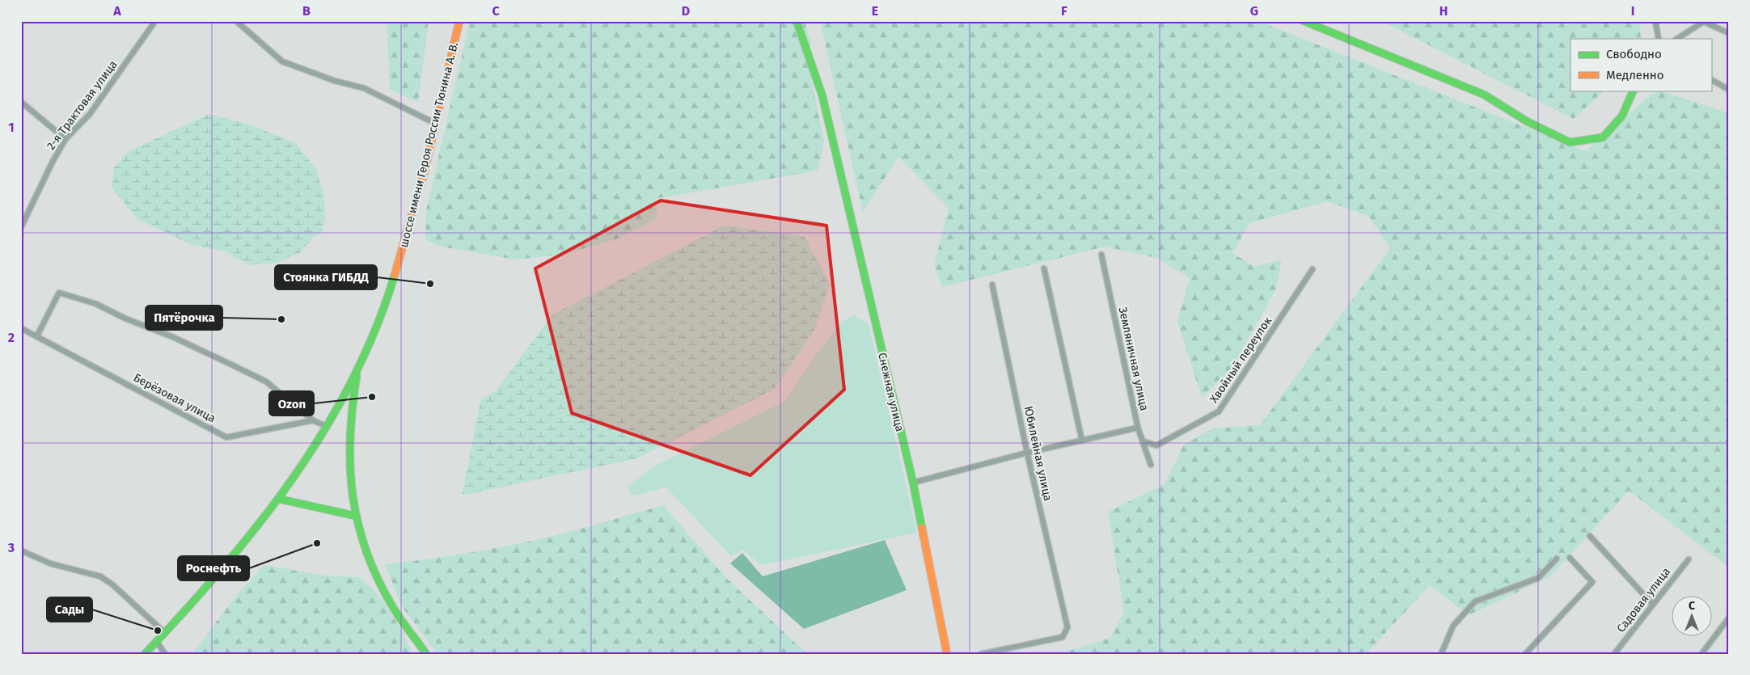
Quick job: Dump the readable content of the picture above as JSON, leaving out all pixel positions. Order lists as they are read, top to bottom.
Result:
{
  "streets": {
    "main road": ["шоссе имени Героя России Тюнина А. В.", "Снежная улица"],
    "street": [
      "2-я Трактовая улица",
      "Земляничная улица",
      "Хвойный переулок",
      "Берёзовая улица",
      "Юбилейная улица",
      "Садовая улица"
    ]
  },
  "crossings": [
    ["Земляничная улица", "Хвойный переулок"]
  ],
  "places": [
    "Стоянка ГИБДД",
    "Пятёрочка",
    "Ozon",
    "Роснефть",
    "Сады"
  ],
  "legend": ["Свободно", "Медленно"],
  "north": "top",
  "grid": {
    "columns": [
      "A",
      "B",
      "C",
      "D",
      "E",
      "F",
      "G",
      "H",
      "I"
    ],
    "rows": ["1", "2", "3"]
  }
}
